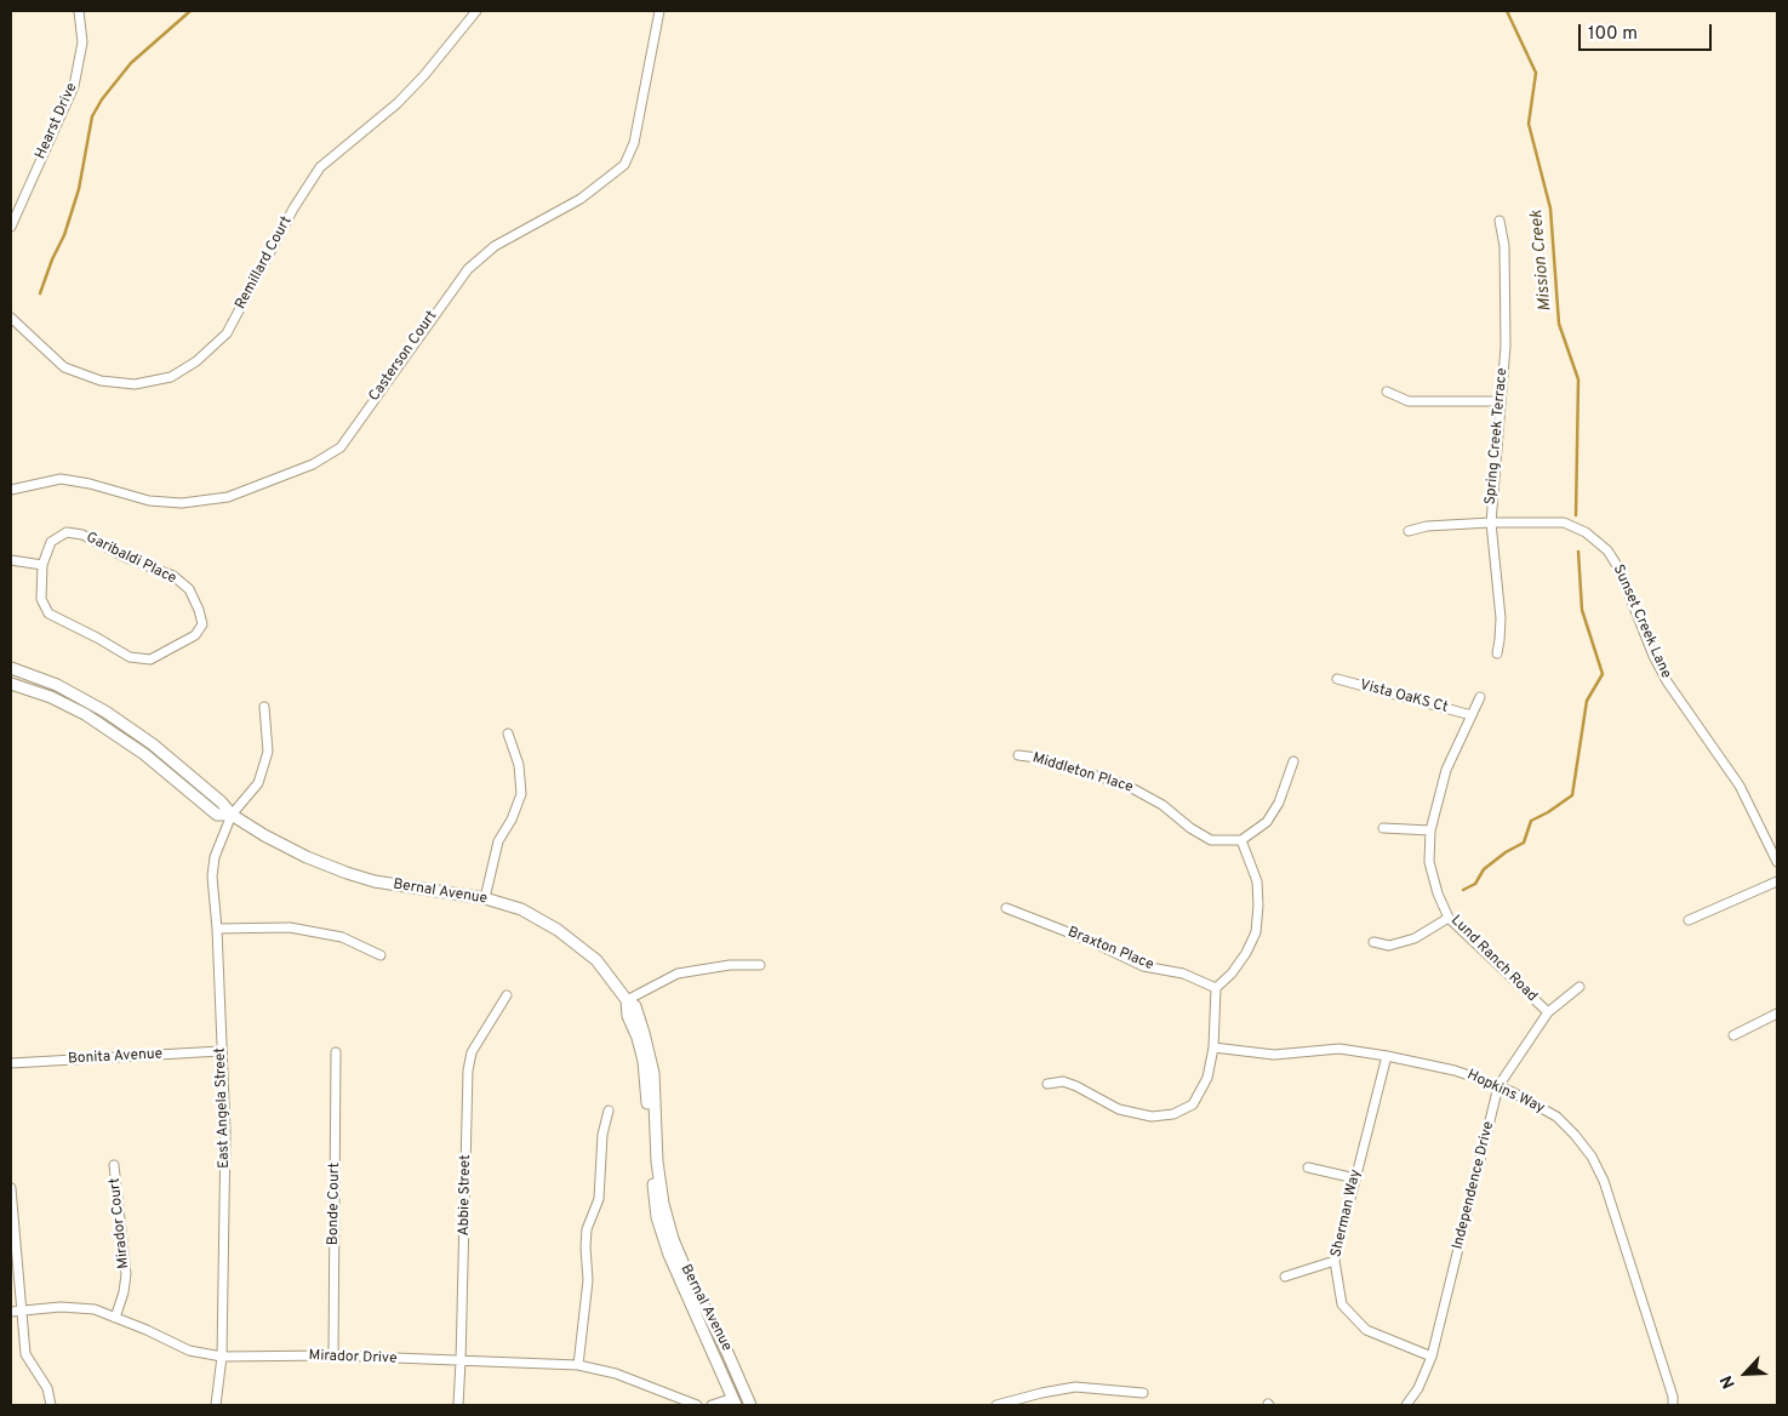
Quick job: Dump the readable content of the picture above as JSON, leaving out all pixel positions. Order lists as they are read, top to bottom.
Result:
{
  "streets": {
    "main road": ["Bernal Avenue"],
    "street": [
      "Hearst Drive",
      "Remillard Court",
      "Casterson Court",
      "Spring Creek Terrace",
      "Garibaldi Place",
      "Sunset Creek Lane",
      "Vista OaKS Ct",
      "Middleton Place",
      "Braxton Place",
      "Lund Ranch Road",
      "Bonita Avenue",
      "Hopkins Way",
      "East Angela Street",
      "Independence Drive",
      "Abbie Street",
      "Bonde Court",
      "Sherman Way",
      "Mirador Court",
      "Mirador Drive"
    ]
  },
  "crossings": [
    ["Spring Creek Terrace", "Sunset Creek Lane"],
    ["Vista OaKS Ct", "Lund Ranch Road"],
    ["Bernal Avenue", "East Angela Street"],
    ["Lund Ranch Road", "Independence Drive"],
    ["Bonita Avenue", "East Angela Street"],
    ["Hopkins Way", "Independence Drive"],
    ["Hopkins Way", "Sherman Way"],
    ["East Angela Street", "Mirador Drive"],
    ["Independence Drive", "Sherman Way"],
    ["Abbie Street", "Mirador Drive"],
    ["Bonde Court", "Mirador Drive"],
    ["Mirador Court", "Mirador Drive"]
  ],
  "water": ["Mission Creek"],
  "scale_bar": "100 m",
  "north": "bottom left"
}
